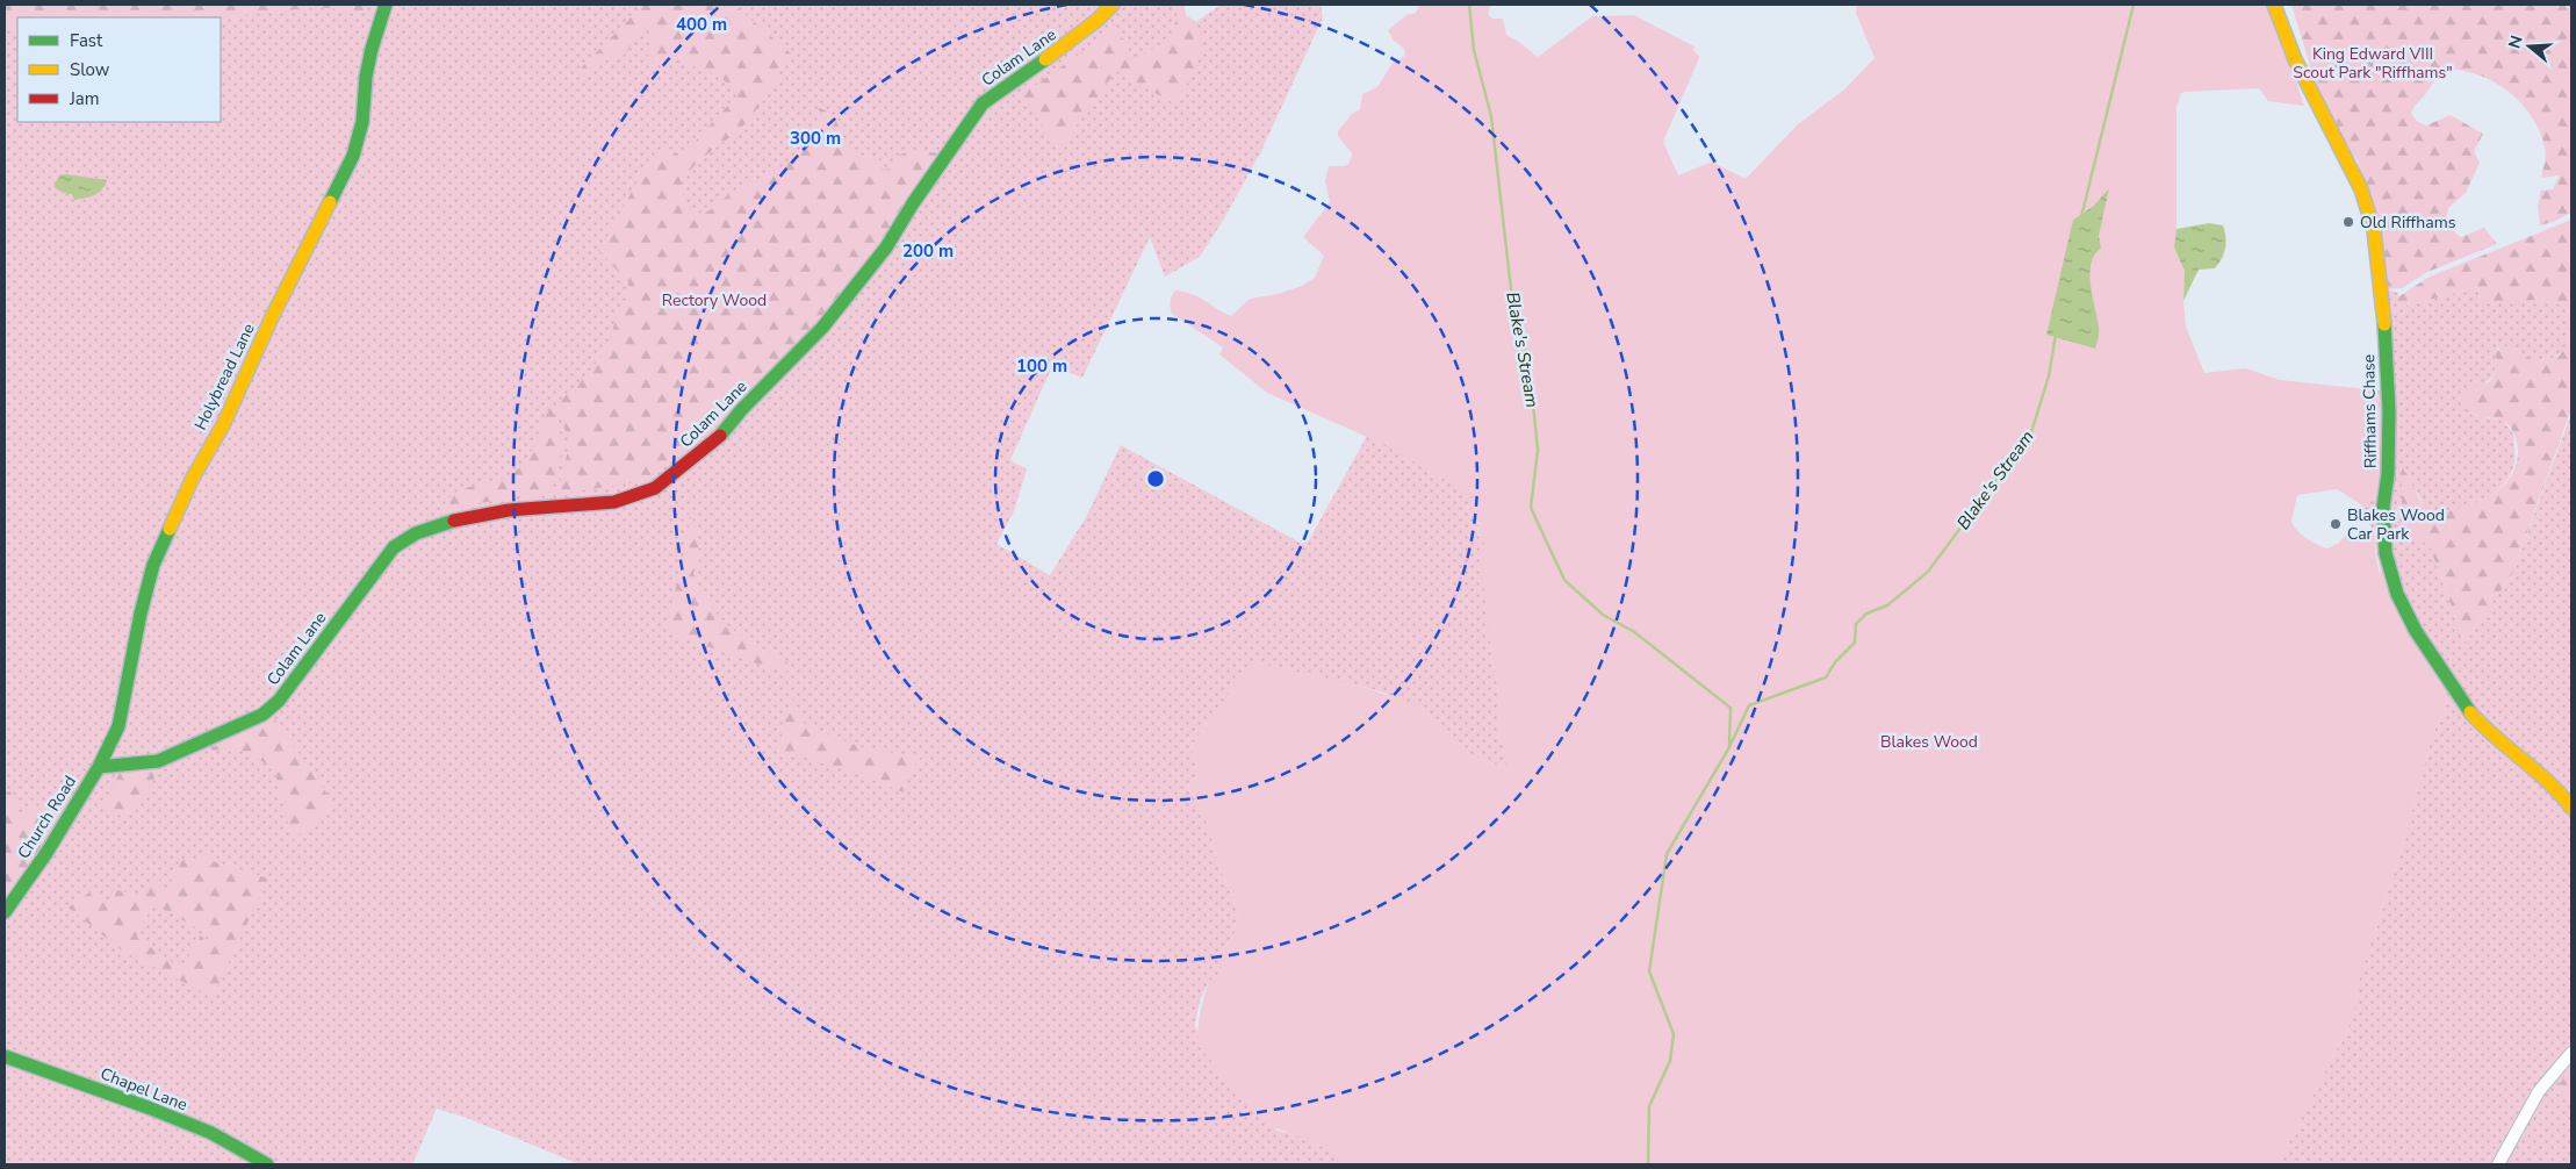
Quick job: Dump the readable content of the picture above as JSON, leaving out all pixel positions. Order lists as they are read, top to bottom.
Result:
{
  "streets": {
    "street": [
      "Colam Lane",
      "Holybread Lane",
      "Riffhams Chase",
      "Church Road",
      "Chapel Lane"
    ]
  },
  "crossings": [
    ["Colam Lane", "Holybread Lane"],
    ["Colam Lane", "Church Road"],
    ["Holybread Lane", "Church Road"]
  ],
  "water": ["Blake's Stream"],
  "parks": ["King Edward VIII Scout Park \"Riffhams\"", "Rectory Wood", "Blakes Wood"],
  "places": ["Old Riffhams", "Blakes Wood Car Park"],
  "legend": ["Fast", "Slow", "Jam"],
  "north": "left",
  "rings": [
    "400 m",
    "300 m",
    "200 m",
    "100 m"
  ]
}
